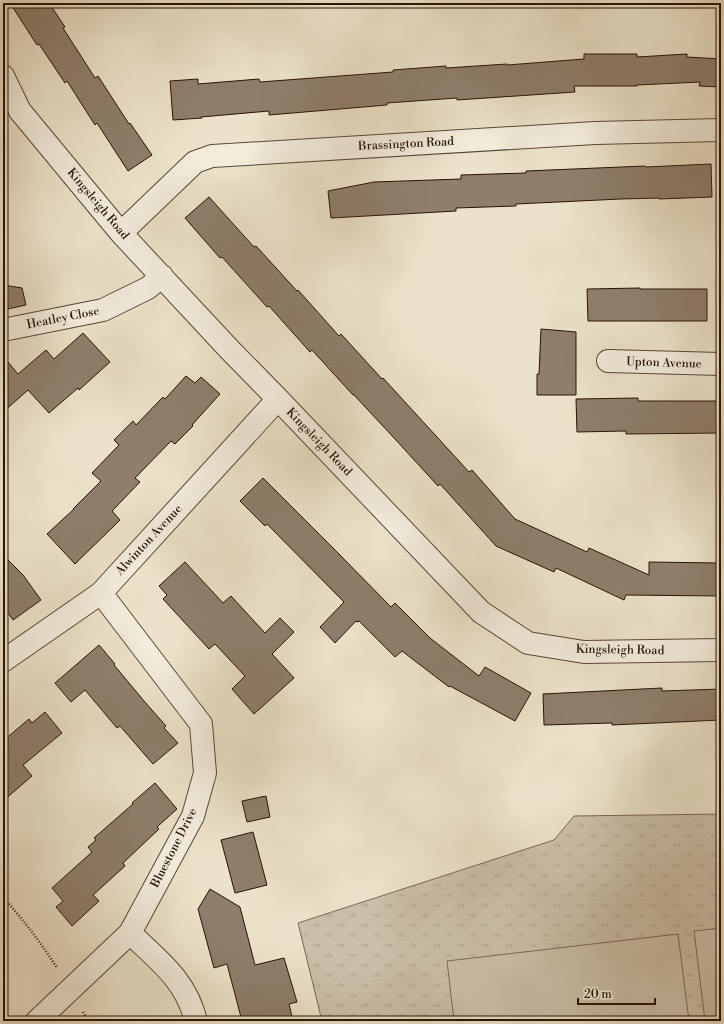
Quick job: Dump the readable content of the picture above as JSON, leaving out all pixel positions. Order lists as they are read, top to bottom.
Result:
{
  "streets": {
    "street": [
      "Brassington Road",
      "Kingsleigh Road",
      "Heatley Close",
      "Upton Avenue",
      "Alwinton Avenue",
      "Bluestone Drive"
    ]
  },
  "crossings": [
    ["Brassington Road", "Kingsleigh Road"],
    ["Kingsleigh Road", "Heatley Close"],
    ["Kingsleigh Road", "Alwinton Avenue"],
    ["Alwinton Avenue", "Bluestone Drive"]
  ],
  "scale_bar": "20 m"
}
